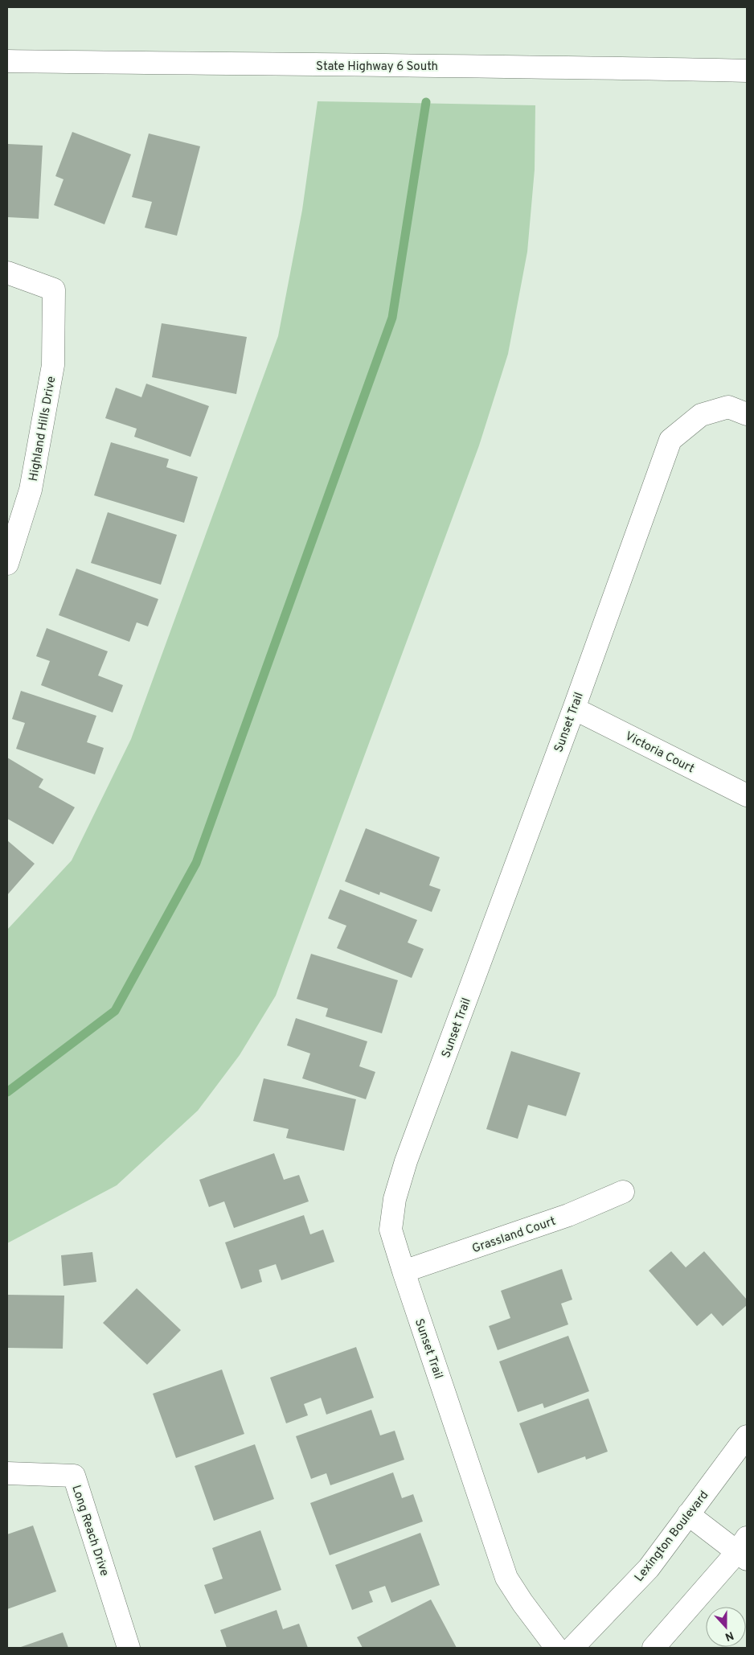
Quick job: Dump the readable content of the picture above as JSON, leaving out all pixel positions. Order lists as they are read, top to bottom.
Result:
{
  "streets": {
    "street": [
      "State Highway 6 South",
      "Highland Hills Drive",
      "Sunset Trail",
      "Victoria Court",
      "Grassland Court",
      "Long Reach Drive",
      "Lexington Boulevard"
    ]
  },
  "crossings": [
    ["Sunset Trail", "Victoria Court"],
    ["Sunset Trail", "Grassland Court"]
  ],
  "north": "bottom"
}
